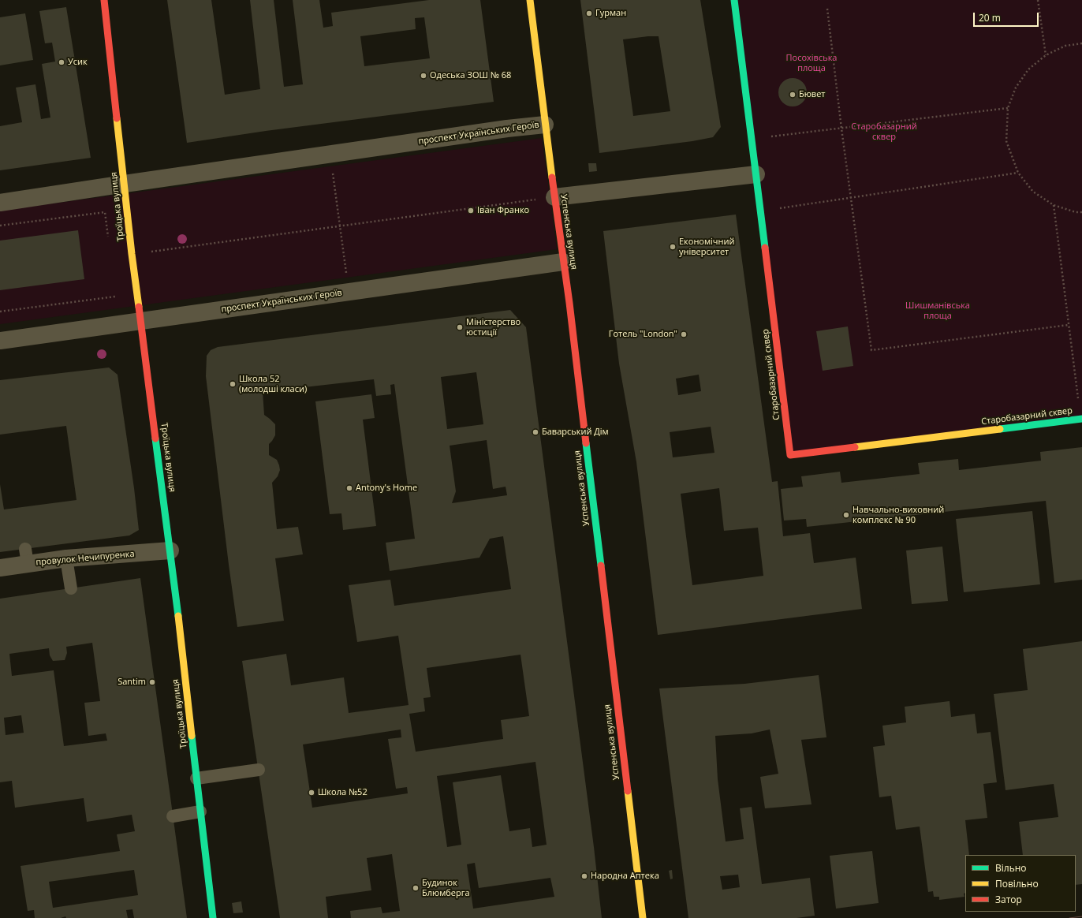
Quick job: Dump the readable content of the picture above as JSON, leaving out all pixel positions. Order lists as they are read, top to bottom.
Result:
{
  "streets": {
    "street": [
      "проспект Українських Героїв",
      "Троїцька вулиця",
      "Успенська вулиця",
      "Старобазарний сквер",
      "провулок Нечипуренка"
    ]
  },
  "crossings": [
    ["проспект Українських Героїв", "Троїцька вулиця"],
    ["проспект Українських Героїв", "Успенська вулиця"],
    ["Троїцька вулиця", "провулок Нечипуренка"]
  ],
  "parks": ["Посохівська площа", "Старобазарний сквер", "Шишманівська площа"],
  "places": [
    "Гурман",
    "Усик",
    "Одеська ЗОШ № 68",
    "Бювет",
    "Іван Франко",
    "Економічний університет",
    "Міністерство юстиції",
    "Готель \"London\"",
    "Школа 52 (молодші класи)",
    "Баварський Дім",
    "Antony's Home",
    "Навчально-виховний комплекс № 90",
    "Santim",
    "Школа №52",
    "Народна Аптека",
    "Будинок Блюмберга"
  ],
  "legend": ["Вільно", "Повільно", "Затор"],
  "scale_bar": "20 m"
}
